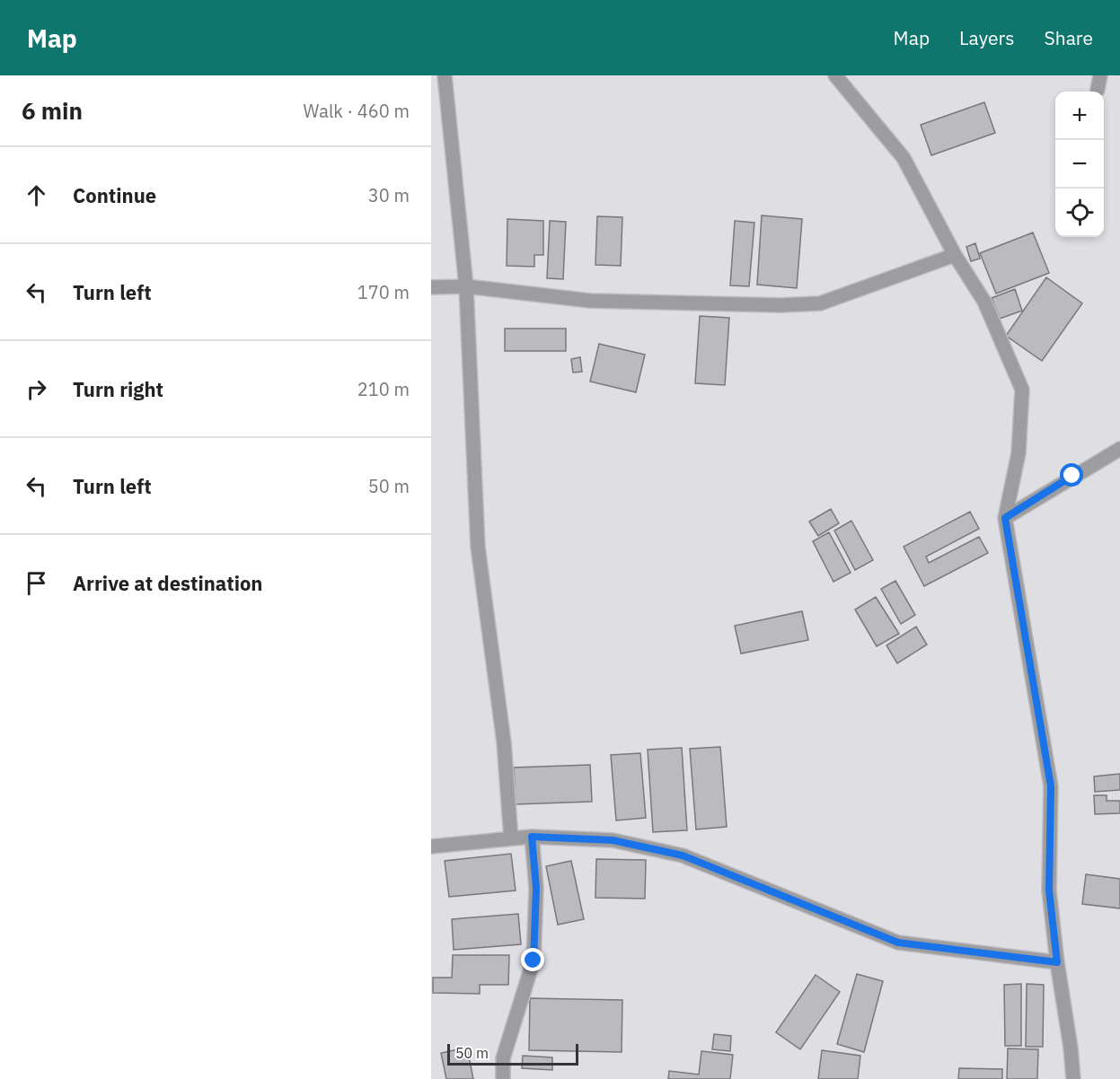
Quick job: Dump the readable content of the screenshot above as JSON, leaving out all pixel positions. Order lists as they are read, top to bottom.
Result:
{
  "scale_bar": "50 m",
  "page": {
    "header": "Map",
    "nav": ["Map", "Layers", "Share"],
    "heading": ["6 min", "Walk · 460 m"],
    "map_buttons": ["+", "−"],
    "list": [
      ["Continue", "30 m"],
      ["Turn left", "170 m"],
      ["Turn right", "210 m"],
      ["Turn left", "50 m"],
      "Arrive at destination"
    ],
    "scale": "50 m"
  }
}
